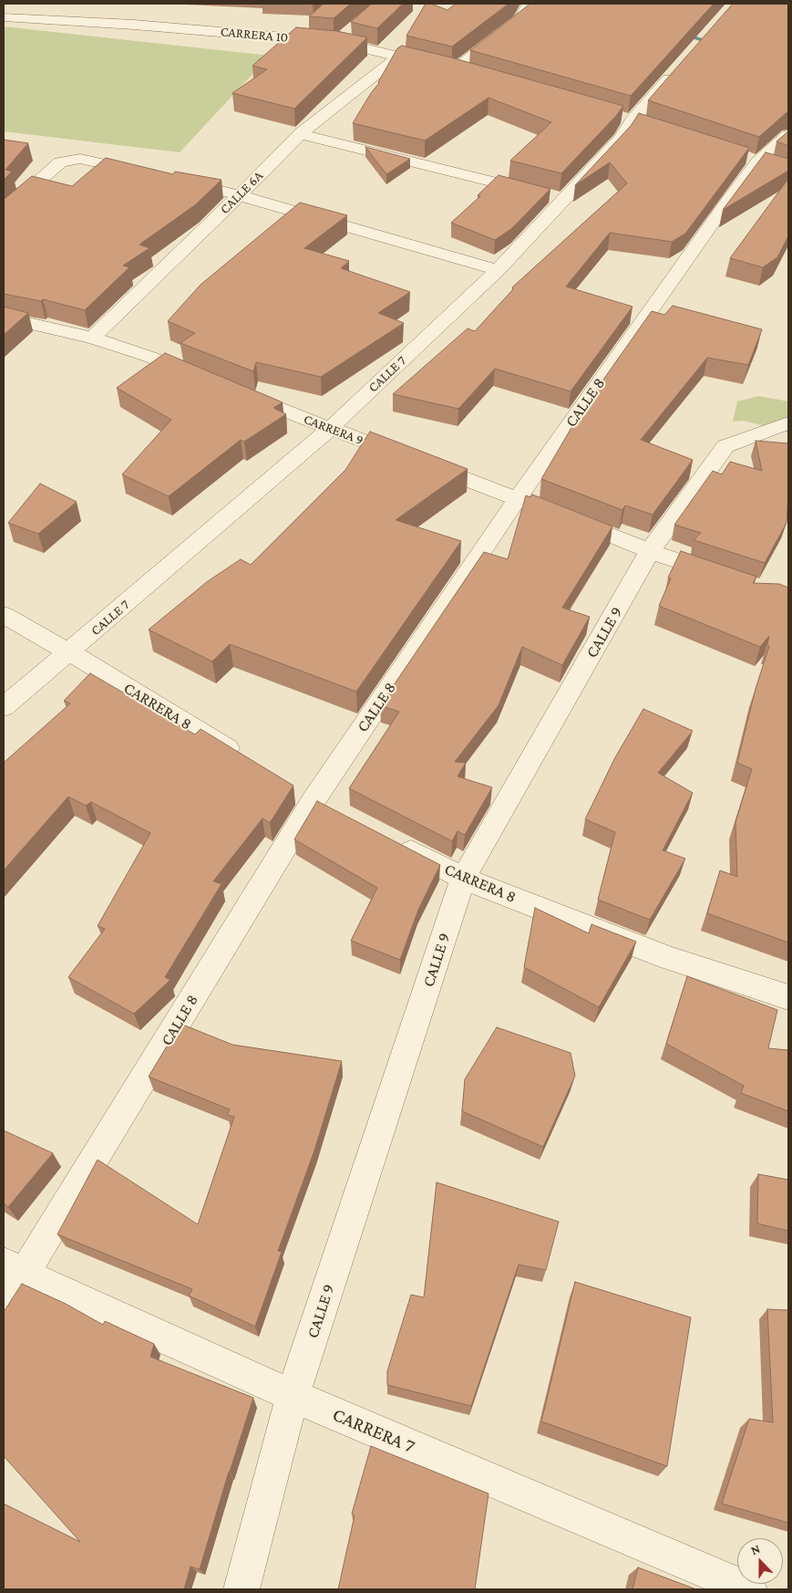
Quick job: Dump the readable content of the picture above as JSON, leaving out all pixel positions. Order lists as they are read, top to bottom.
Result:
{
  "streets": {
    "street": [
      "CARRERA 10",
      "CALLE 6A",
      "CALLE 7",
      "CALLE 8",
      "CARRERA 9",
      "CALLE 9",
      "CARRERA 8",
      "CARRERA 7"
    ]
  },
  "crossings": [
    ["CARRERA 10", "CALLE 6A"],
    ["CALLE 7", "CARRERA 9"],
    ["CALLE 7", "CARRERA 8"],
    ["CALLE 8", "CARRERA 9"],
    ["CALLE 8", "CARRERA 7"],
    ["CARRERA 9", "CALLE 9"],
    ["CALLE 9", "CARRERA 8"],
    ["CALLE 9", "CARRERA 7"]
  ],
  "north": "top"
}
